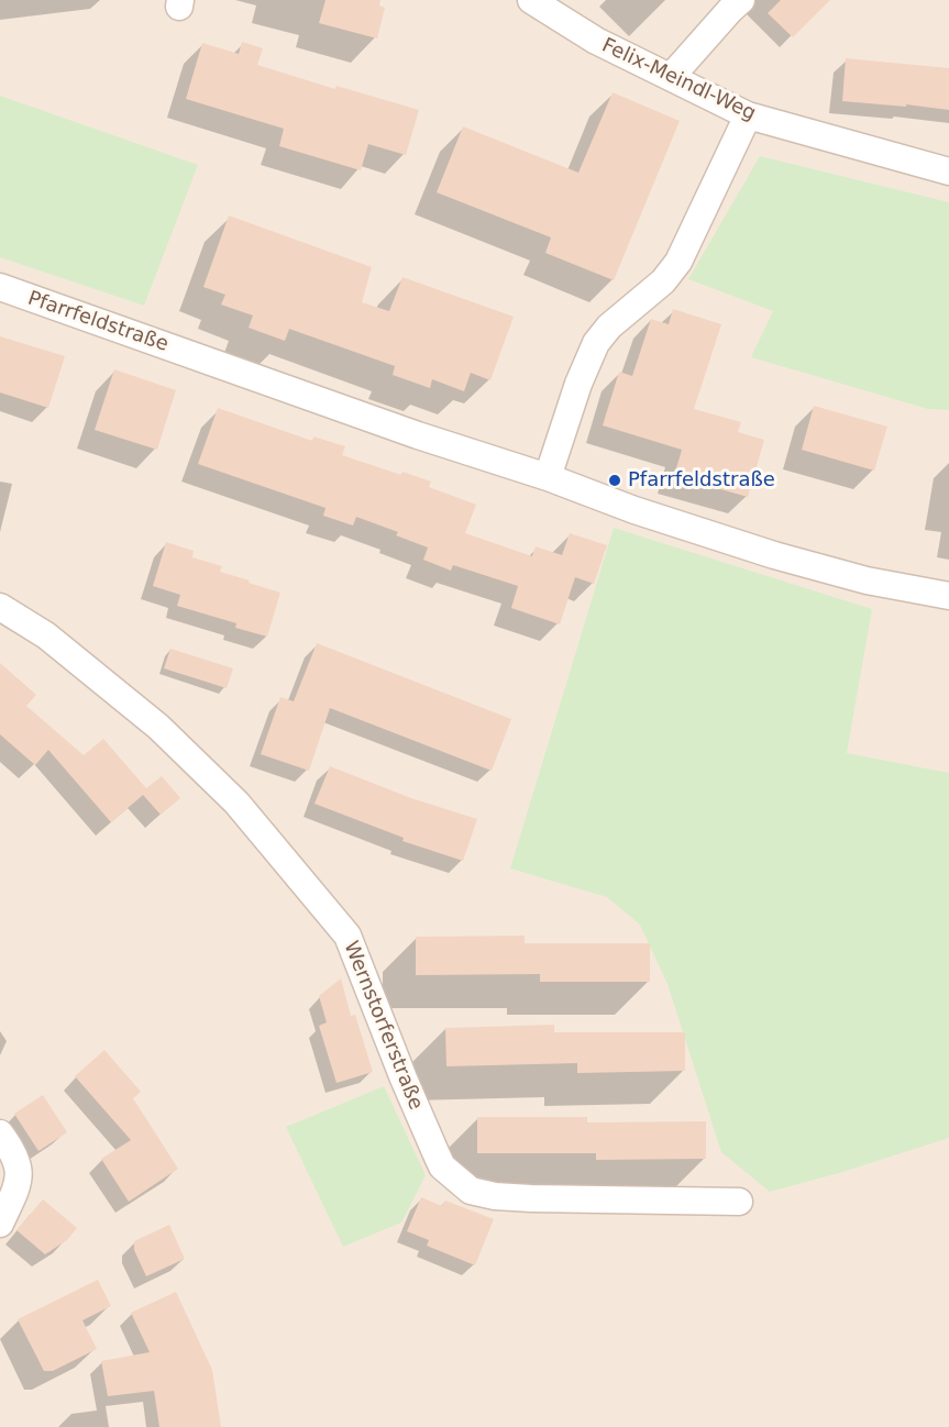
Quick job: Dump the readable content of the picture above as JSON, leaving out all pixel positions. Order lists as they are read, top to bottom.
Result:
{
  "streets": {
    "street": ["Felix-Meindl-Weg", "Pfarrfeldstraße", "Wernstorferstraße"]
  },
  "places": ["Pfarrfeldstraße"]
}
